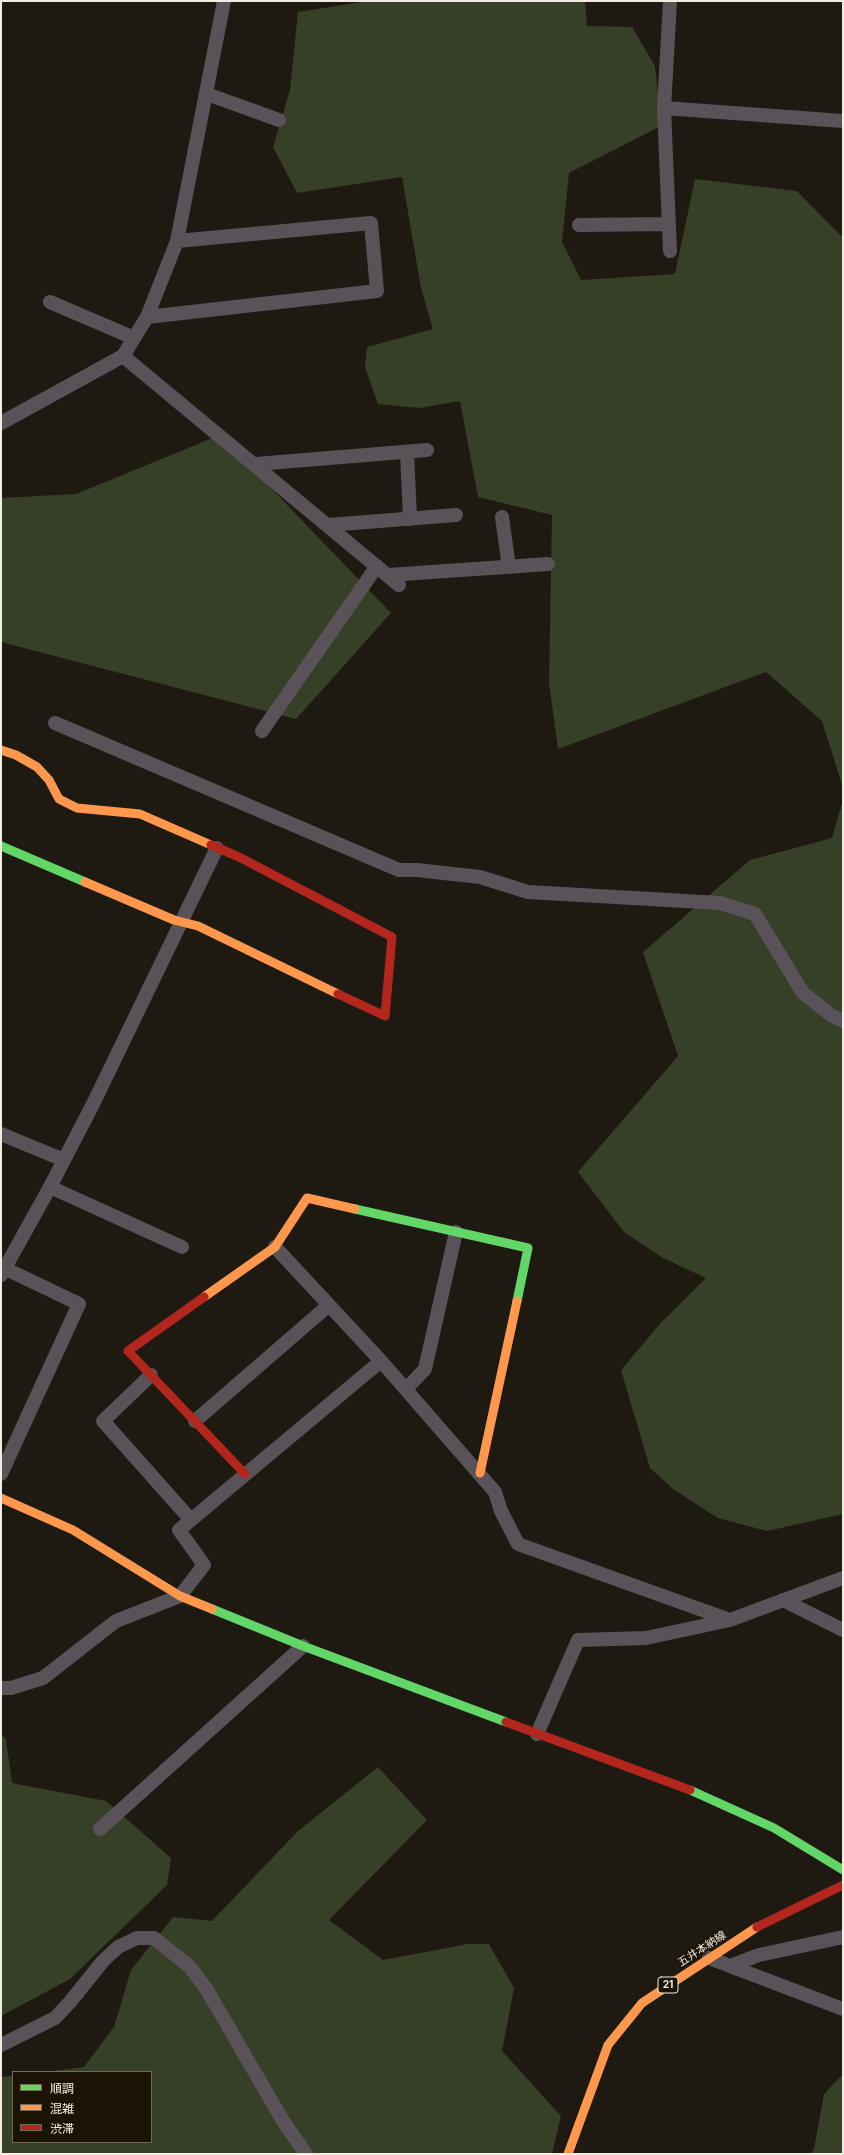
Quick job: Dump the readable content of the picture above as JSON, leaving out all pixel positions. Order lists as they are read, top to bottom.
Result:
{
  "streets": {
    "street": ["五井本納線", "21"]
  },
  "legend": ["順調", "混雑", "渋滞"]
}
